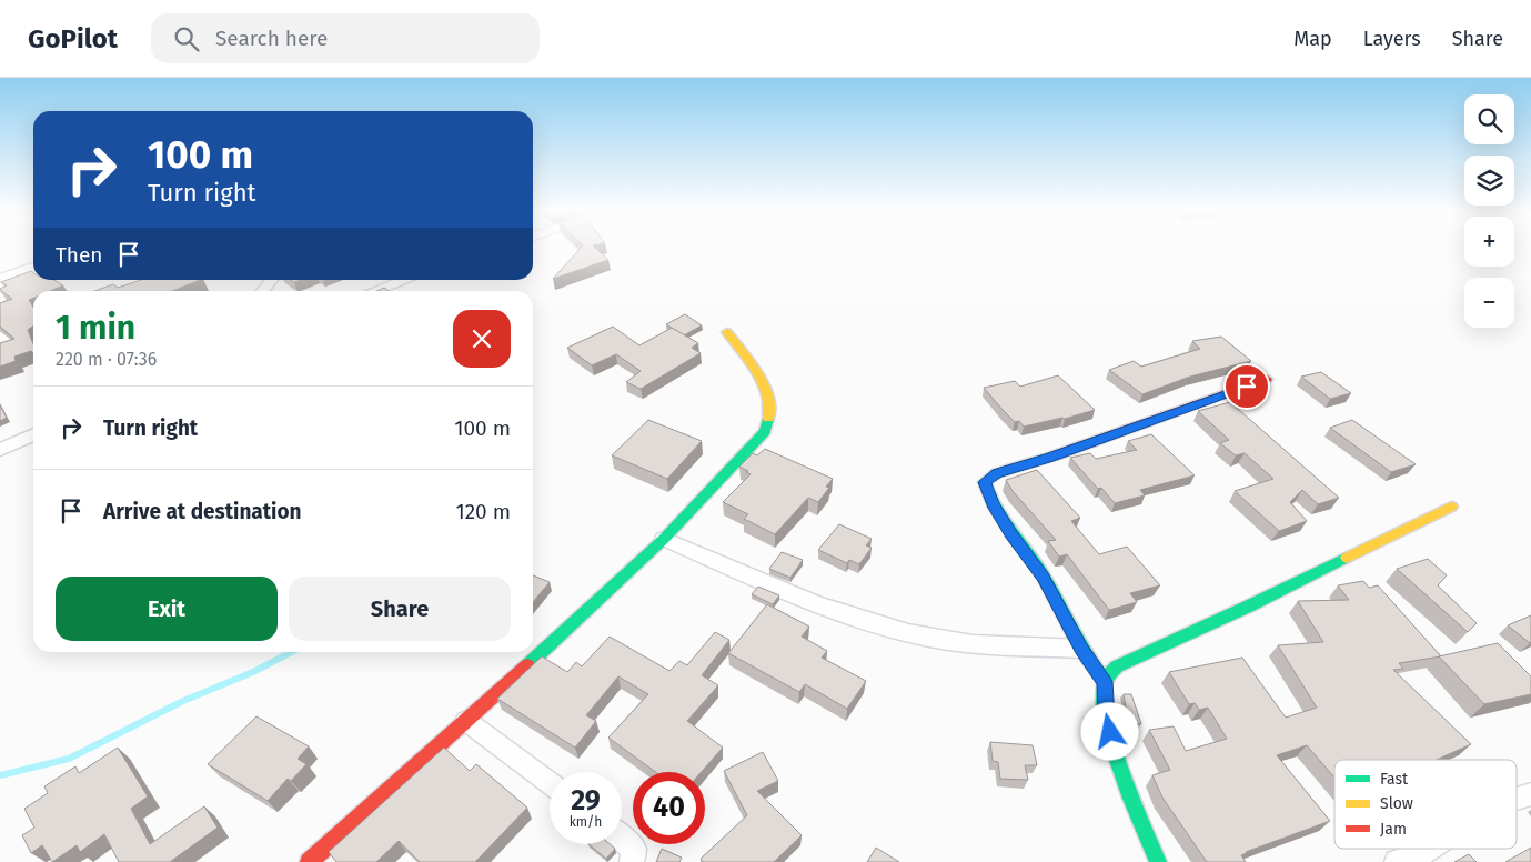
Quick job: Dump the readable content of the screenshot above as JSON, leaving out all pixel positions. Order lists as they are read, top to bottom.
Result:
{
  "legend": ["Fast", "Slow", "Jam"],
  "page": {
    "header": "GoPilot",
    "search": "Search here",
    "nav": ["Map", "Layers", "Share"],
    "map_buttons": ["+", "−"],
    "turn": ["100 m", "Turn right"],
    "then": "Then",
    "heading": ["1 min", "220 m · 07:36"],
    "list": [
      {
        "name": "Turn right",
        "value": "100 m"
      },
      {
        "name": "Arrive at destination",
        "value": "120 m"
      }
    ],
    "buttons": ["Exit", "Share"],
    "speed": "29 km/h",
    "limit": "40"
  }
}
